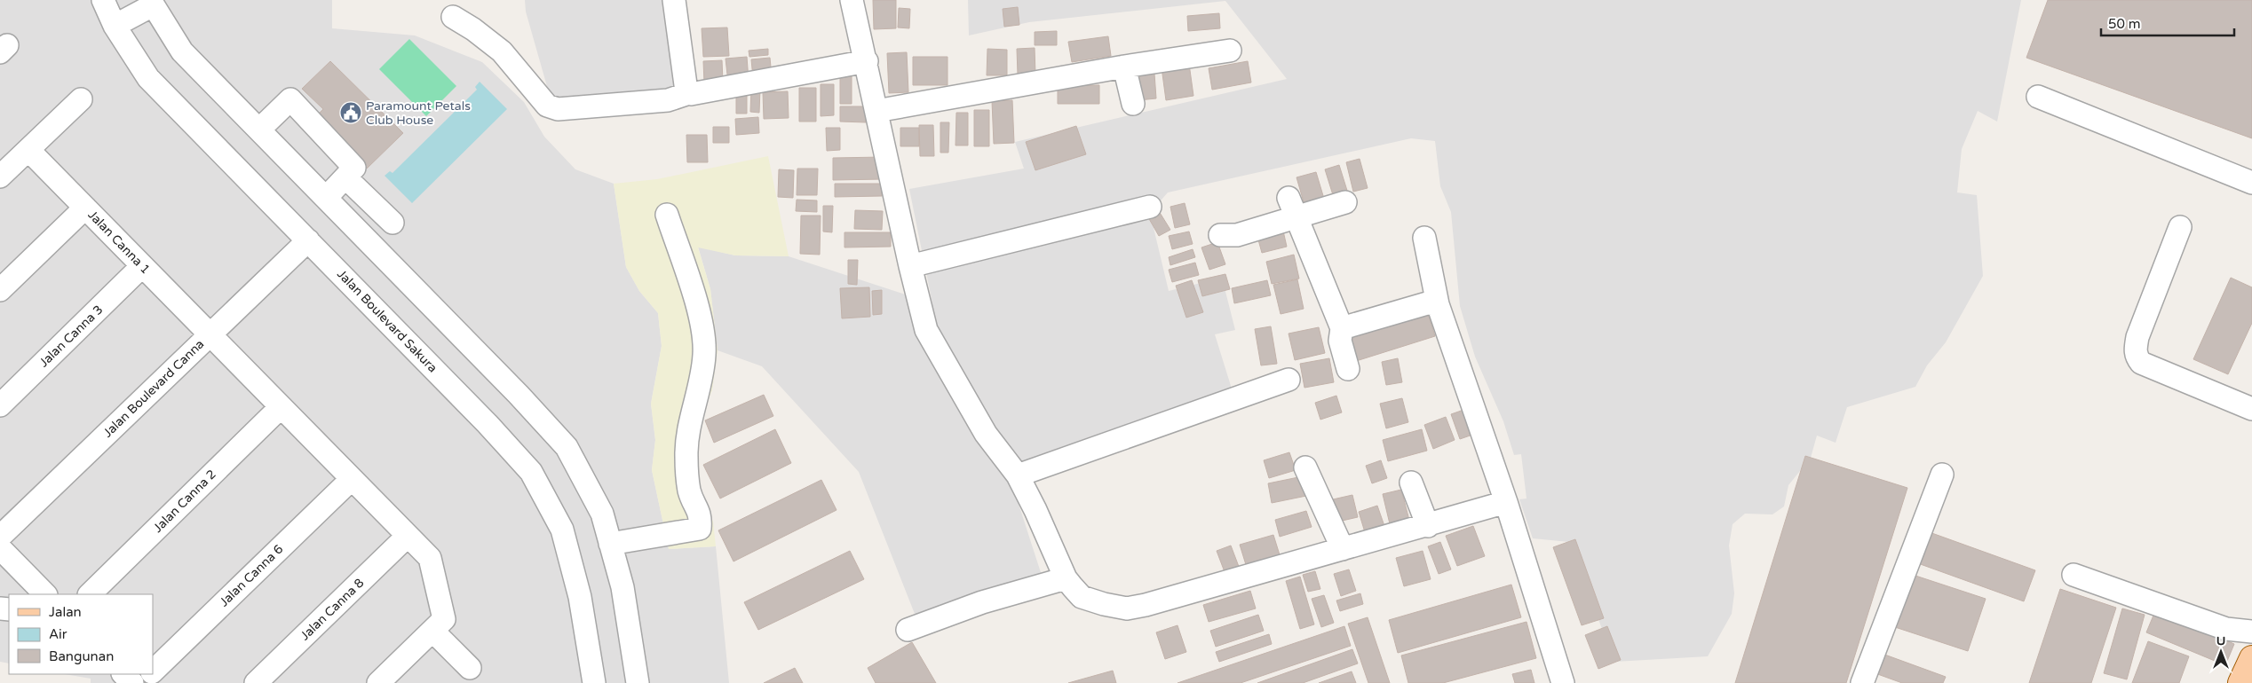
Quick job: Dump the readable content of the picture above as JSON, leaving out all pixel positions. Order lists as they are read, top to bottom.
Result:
{
  "streets": {
    "street": [
      "Jalan Canna 1",
      "Jalan Boulevard Sakura",
      "Jalan Canna 3",
      "Jalan Boulevard Canna",
      "Jalan Canna 2",
      "Jalan Canna 6",
      "Jalan Canna 8"
    ]
  },
  "crossings": [
    ["Jalan Canna 1", "Jalan Canna 3"],
    ["Jalan Canna 1", "Jalan Boulevard Canna"],
    ["Jalan Canna 1", "Jalan Canna 2"],
    ["Jalan Canna 1", "Jalan Canna 6"],
    ["Jalan Canna 1", "Jalan Canna 8"],
    ["Jalan Boulevard Sakura", "Jalan Boulevard Canna"]
  ],
  "places": {
    "public building": ["Paramount Petals Club House"]
  },
  "legend": ["Jalan", "Air", "Bangunan"],
  "scale_bar": "50 m",
  "north": "top"
}
